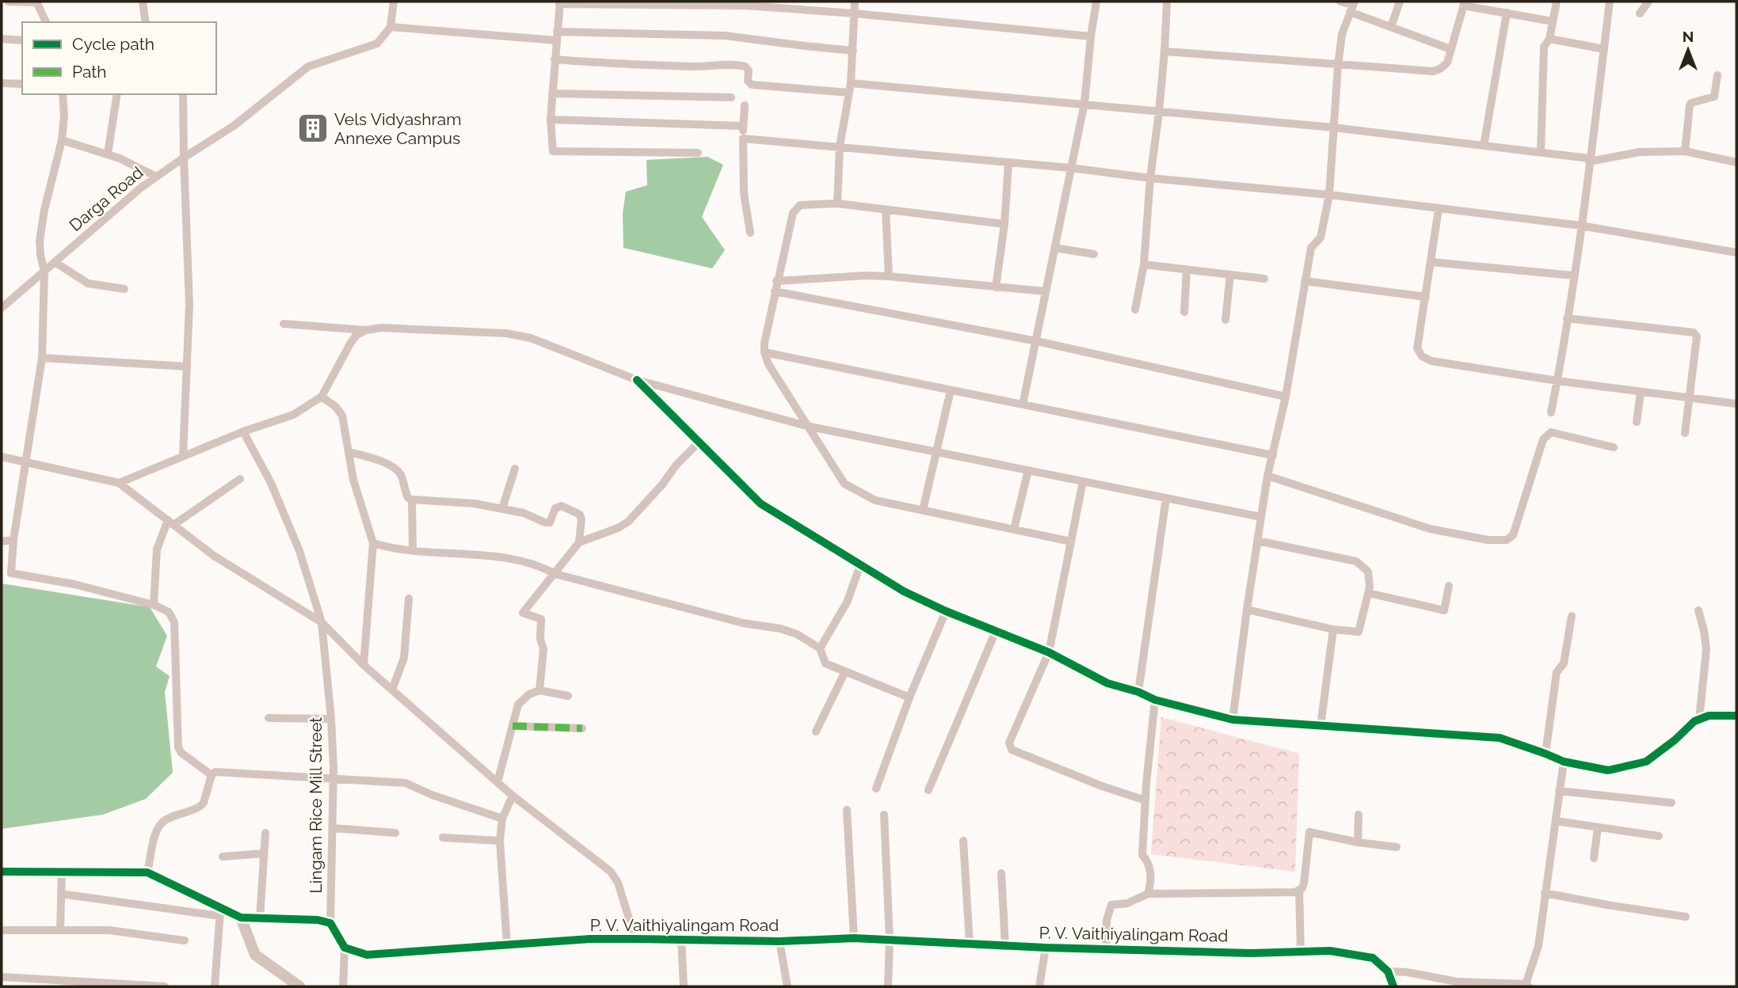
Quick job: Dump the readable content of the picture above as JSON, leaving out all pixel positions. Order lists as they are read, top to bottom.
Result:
{
  "streets": {
    "street": ["Darga Road", "Lingam Rice Mill Street", "P. V. Vaithiyalingam Road"]
  },
  "places": {
    "building": ["Vels Vidyashram Annexe Campus"]
  },
  "legend": ["Cycle path", "Path"],
  "north": "top"
}
